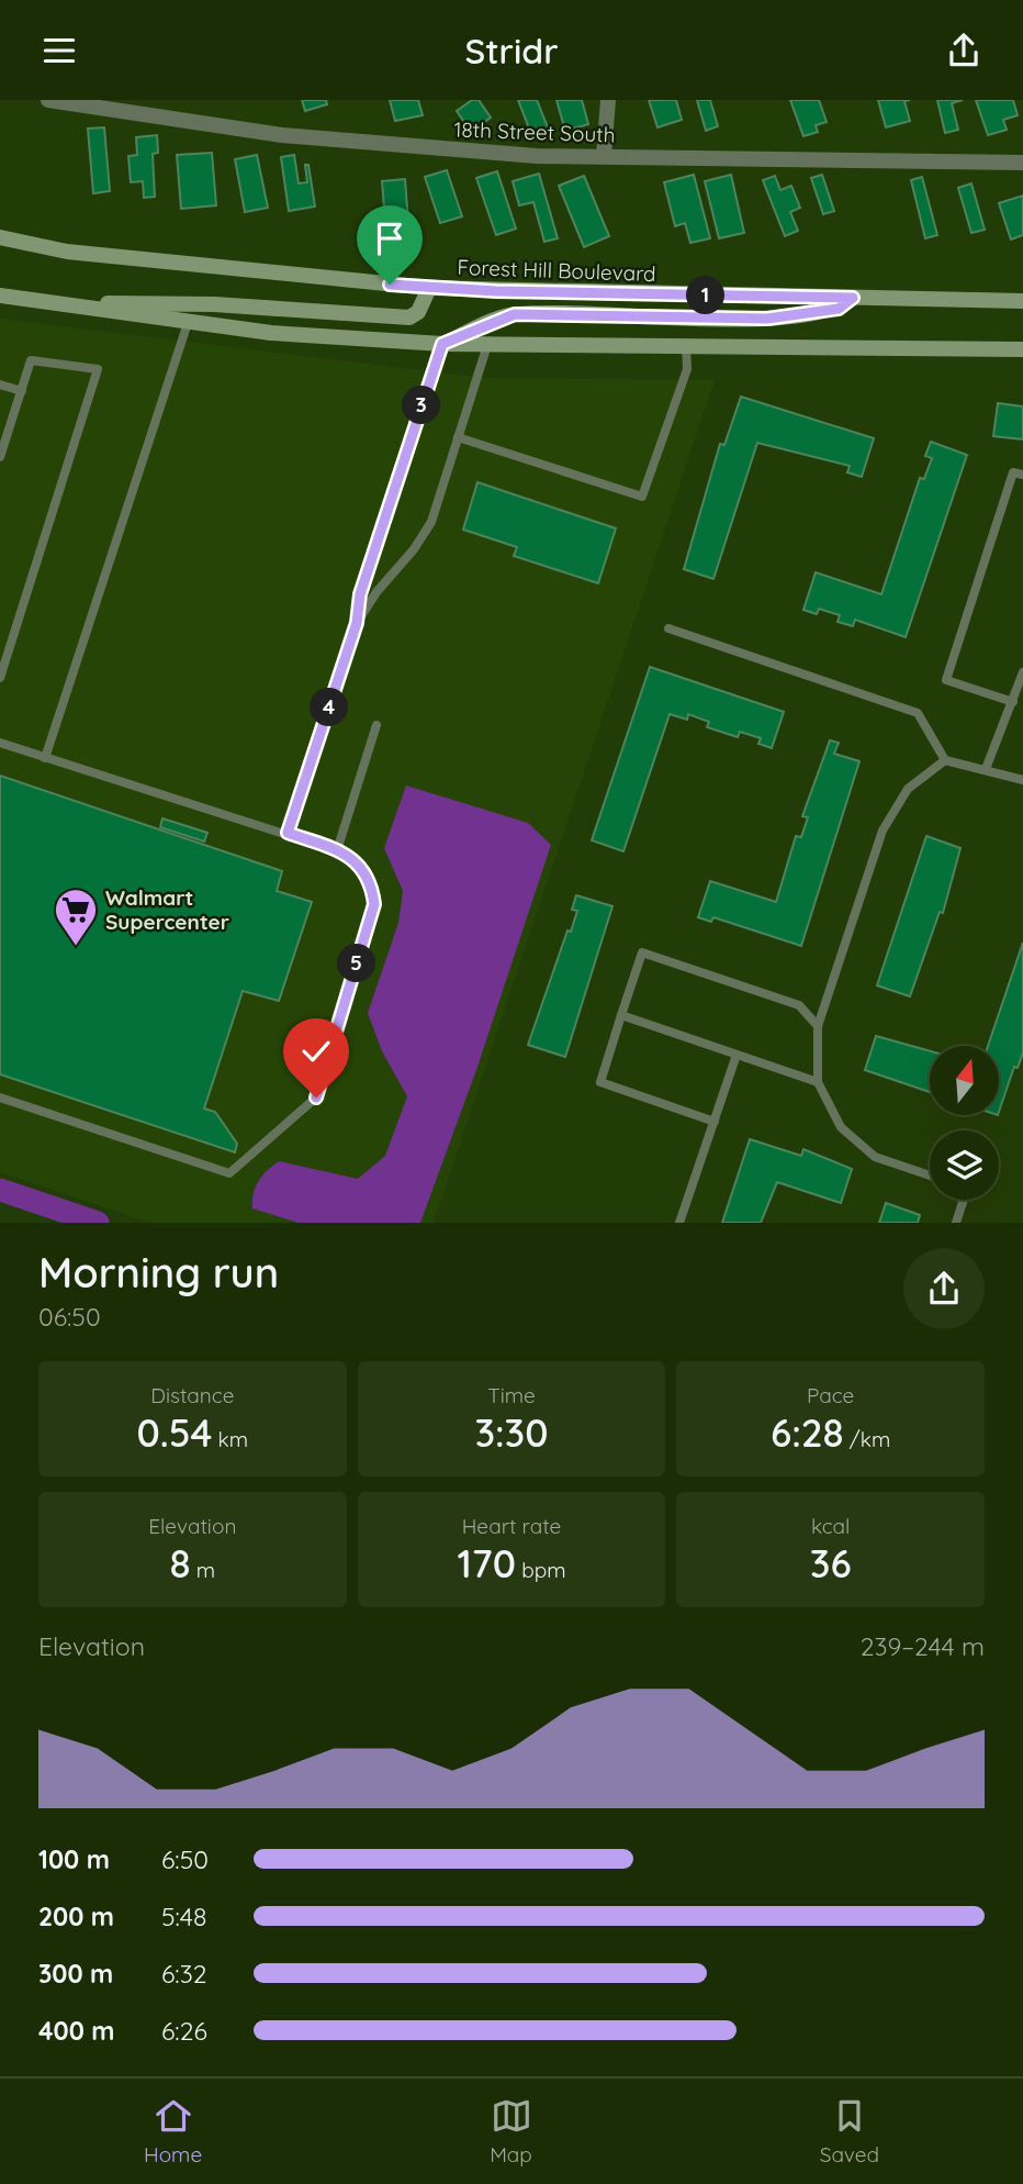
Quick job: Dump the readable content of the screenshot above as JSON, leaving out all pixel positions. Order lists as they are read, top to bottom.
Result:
{
  "streets": {
    "main road": ["Forest Hill Boulevard"],
    "street": ["18th Street South"]
  },
  "places": {
    "supermarket": ["Walmart Supercenter"]
  },
  "north": "top",
  "page": {
    "header": "Stridr",
    "pins": [
      "1",
      "3",
      "4",
      "5"
    ],
    "heading": ["Morning run", "06:50"],
    "stats": [
      ["Distance", "0.54 km"],
      ["Time", "3:30"],
      ["Pace", "6:28 /km"],
      ["Elevation", "8 m"],
      ["Heart rate", "170 bpm"],
      ["kcal", "36"]
    ],
    "chart": ["Elevation", "239–244 m"],
    "list": [
      {
        "name": "100 m",
        "note": "6:50"
      },
      {
        "name": "200 m",
        "note": "5:48"
      },
      {
        "name": "300 m",
        "note": "6:32"
      },
      {
        "name": "400 m",
        "note": "6:26"
      }
    ],
    "tabs": ["Home", "Map", "Saved"]
  }
}
